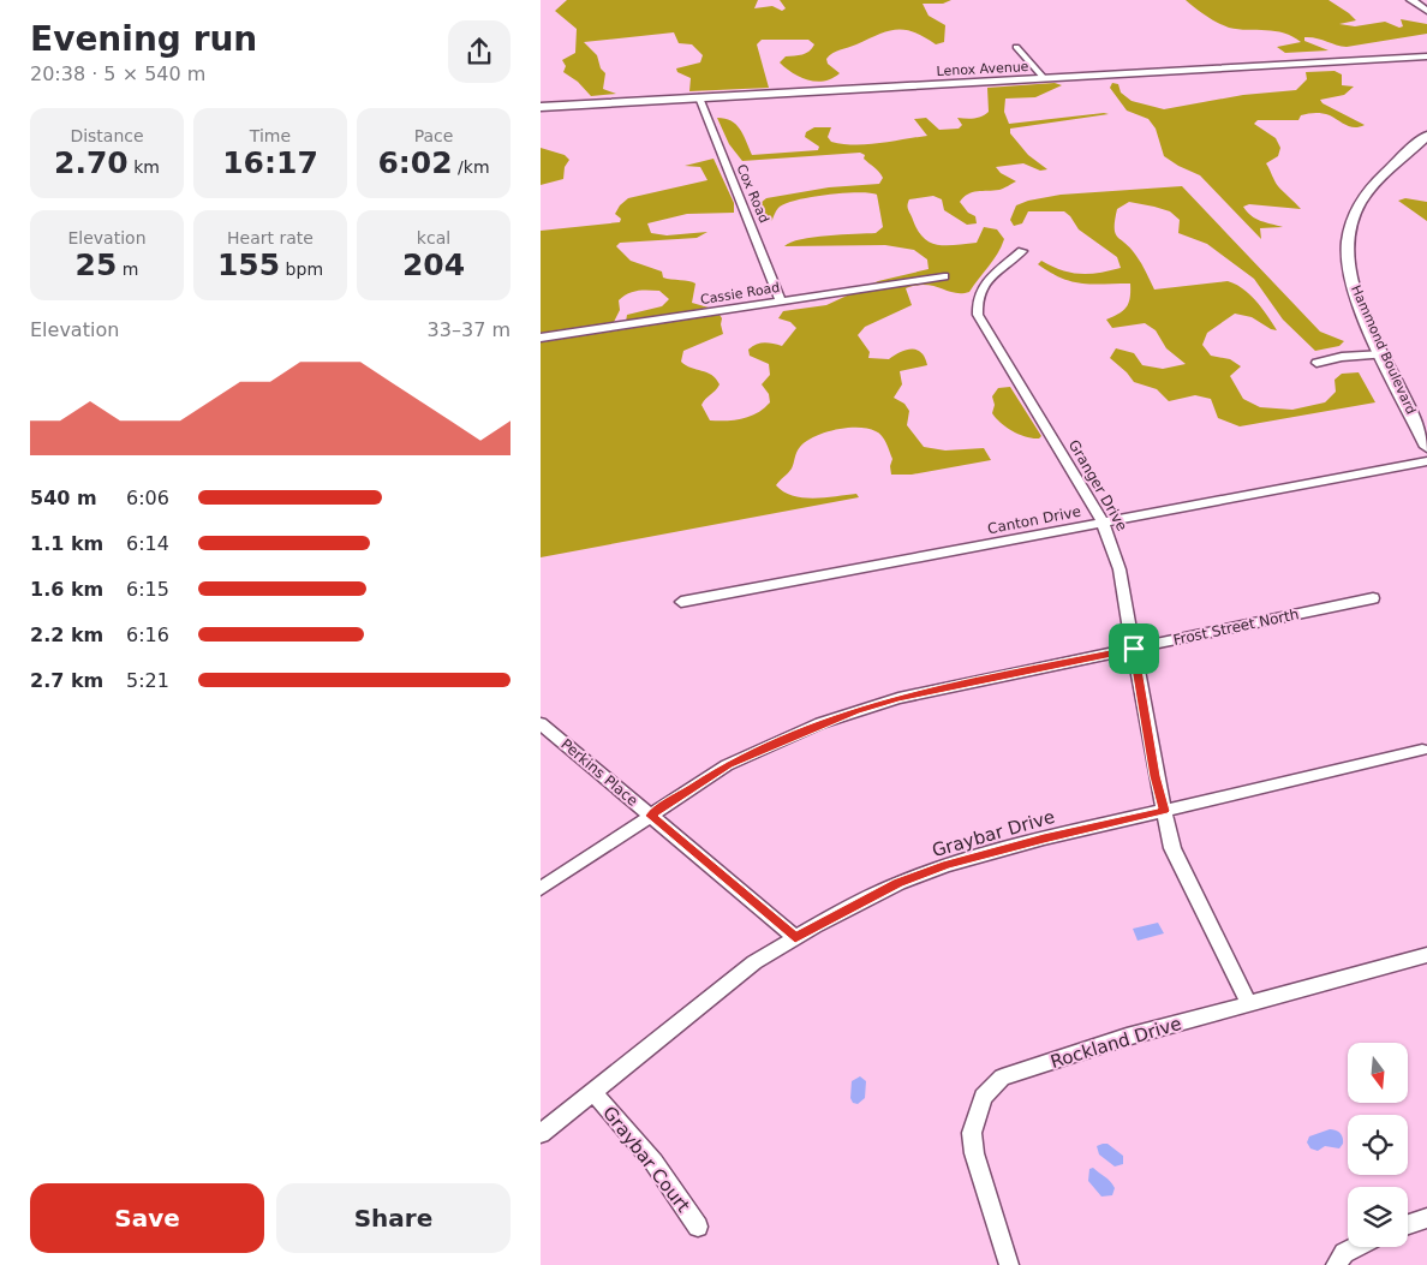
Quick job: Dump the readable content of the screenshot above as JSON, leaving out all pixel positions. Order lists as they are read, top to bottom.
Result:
{
  "streets": {
    "street": [
      "Lenox Avenue",
      "Cox Road",
      "Cassie Road",
      "Hammond Boulevard",
      "Granger Drive",
      "Canton Drive",
      "Frost Street North",
      "Perkins Place",
      "Graybar Drive",
      "Rockland Drive",
      "Graybar Court"
    ]
  },
  "crossings": [
    ["Lenox Avenue", "Cox Road"],
    ["Cox Road", "Cassie Road"],
    ["Granger Drive", "Canton Drive"],
    ["Granger Drive", "Frost Street North"],
    ["Granger Drive", "Graybar Drive"],
    ["Granger Drive", "Rockland Drive"],
    ["Frost Street North", "Perkins Place"],
    ["Perkins Place", "Graybar Drive"],
    ["Graybar Drive", "Graybar Court"]
  ],
  "north": "bottom",
  "page": {
    "heading": ["Evening run", "20:38 · 5 × 540 m"],
    "stats": [
      ["Distance", "2.70 km"],
      ["Time", "16:17"],
      ["Pace", "6:02 /km"],
      ["Elevation", "25 m"],
      ["Heart rate", "155 bpm"],
      ["kcal", "204"]
    ],
    "chart": ["Elevation", "33–37 m"],
    "list": [
      {
        "name": "540 m",
        "note": "6:06"
      },
      {
        "name": "1.1 km",
        "note": "6:14"
      },
      {
        "name": "1.6 km",
        "note": "6:15"
      },
      {
        "name": "2.2 km",
        "note": "6:16"
      },
      {
        "name": "2.7 km",
        "note": "5:21"
      }
    ],
    "buttons": ["Save", "Share"]
  }
}
